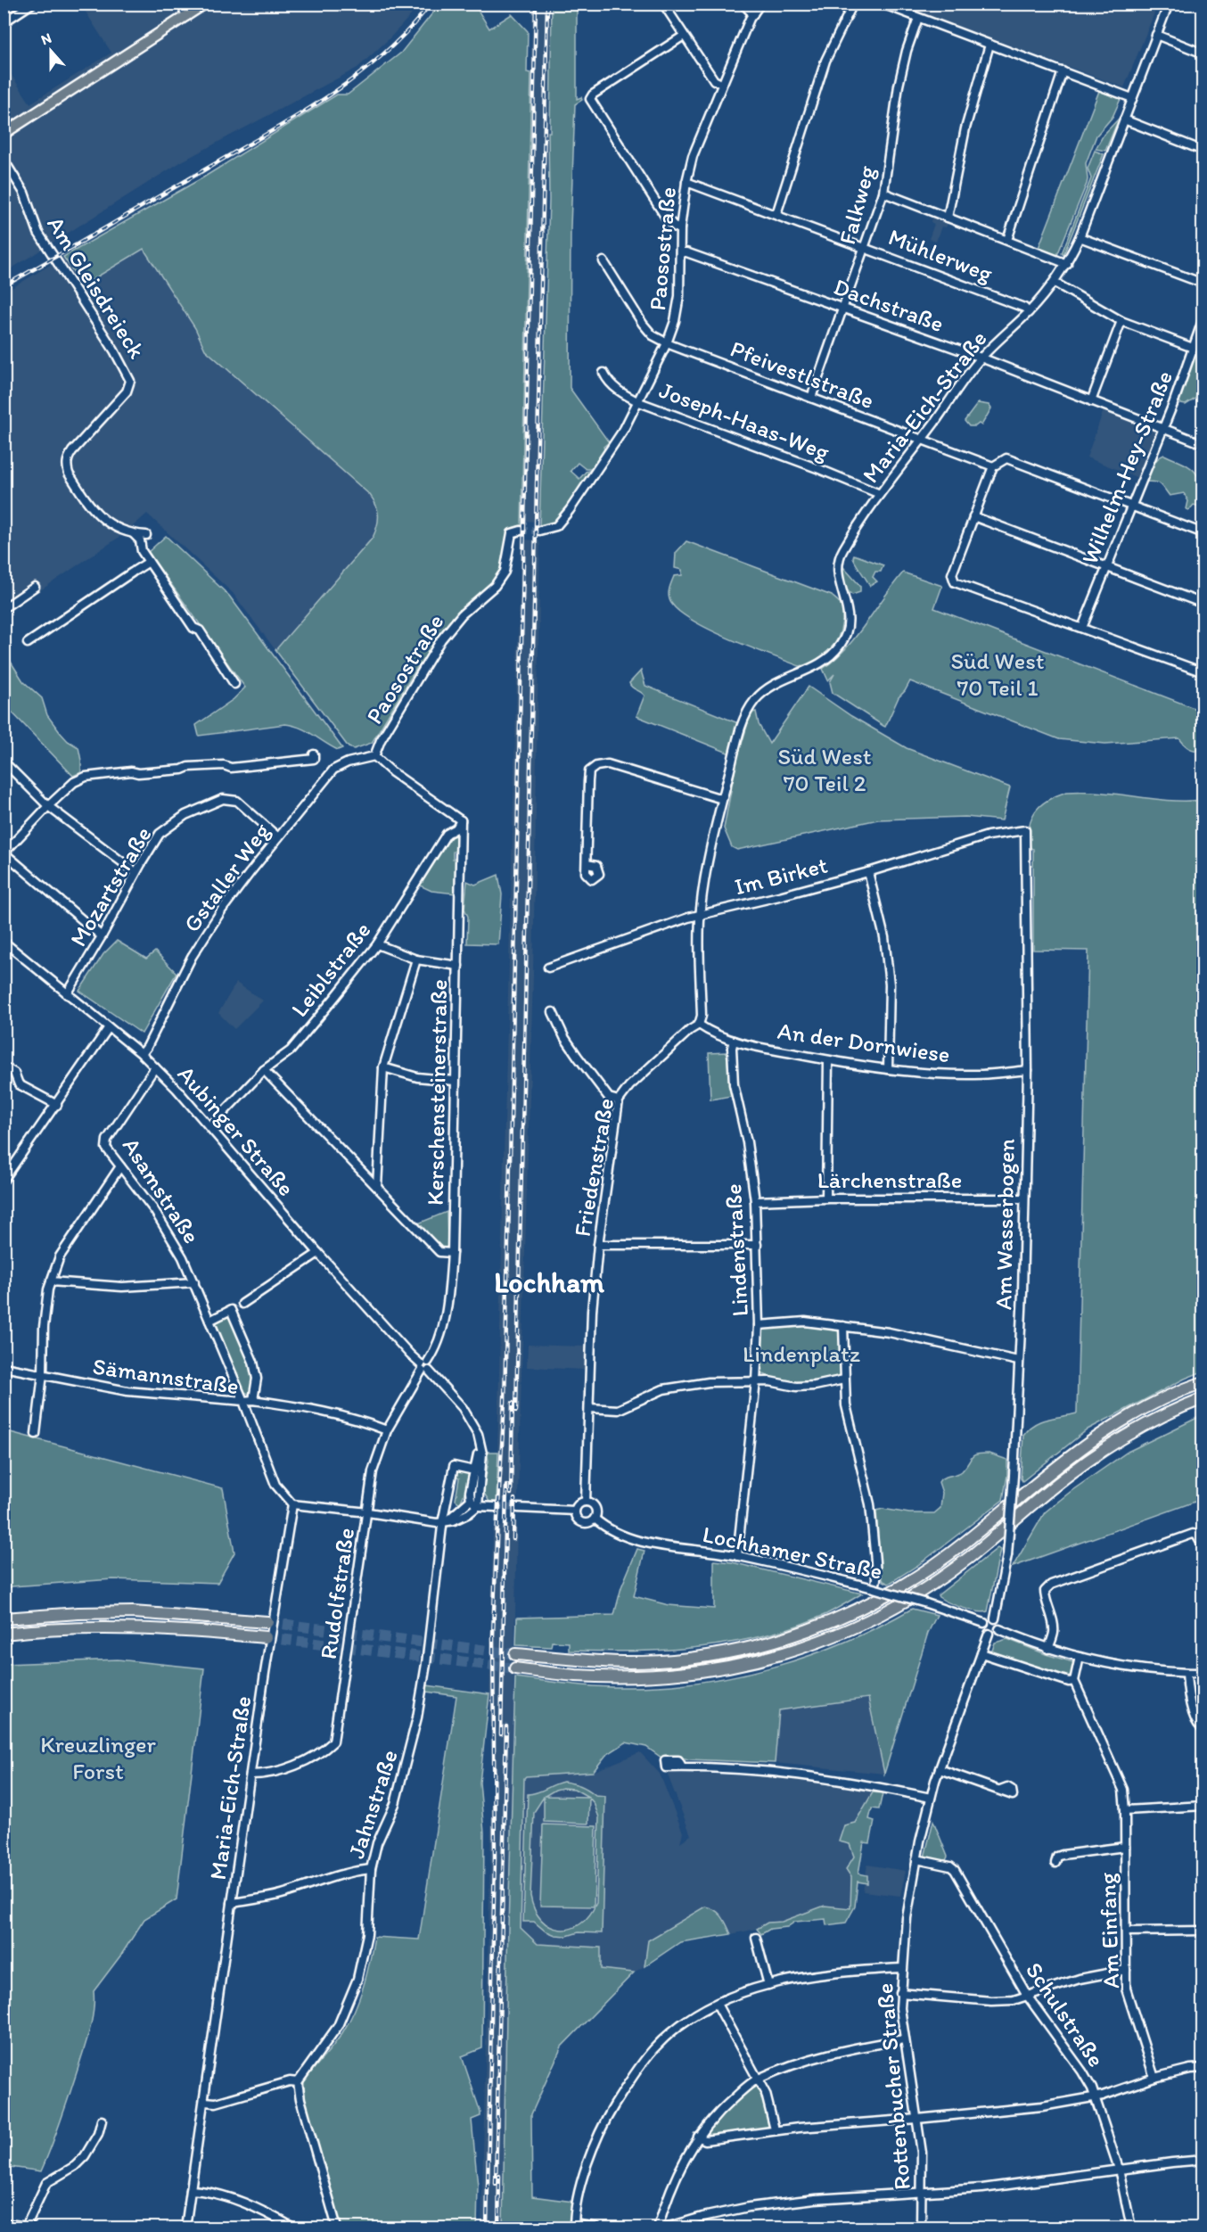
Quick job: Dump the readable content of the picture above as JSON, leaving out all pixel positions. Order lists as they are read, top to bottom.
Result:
{
  "streets": {
    "street": [
      "Falkweg",
      "Paosostraße",
      "Mühlerweg",
      "Am Gleisdreieck",
      "Dachstraße",
      "Pfeivestlstraße",
      "Maria-Eich-Straße",
      "Joseph-Haas-Weg",
      "Wilhelm-Hey-Straße",
      "Im Birket",
      "Gstaller Weg",
      "Mozartstraße",
      "Leiblstraße",
      "An der Dornwiese",
      "Kerschensteinerstraße",
      "Aubinger Straße",
      "Friedenstraße",
      "Lärchenstraße",
      "Asamstraße",
      "Am Wasserbogen",
      "Lindenstraße",
      "Sämannstraße",
      "Lochhamer Straße",
      "Rudolfstraße",
      "Jahnstraße",
      "Am Einfang",
      "Schulstraße",
      "Rottenbucher Straße"
    ]
  },
  "crossings": [
    ["Falkweg", "Mühlerweg"],
    ["Falkweg", "Dachstraße"],
    ["Falkweg", "Pfeivestlstraße"],
    ["Paosostraße", "Mühlerweg"],
    ["Paosostraße", "Dachstraße"],
    ["Paosostraße", "Pfeivestlstraße"],
    ["Paosostraße", "Joseph-Haas-Weg"],
    ["Paosostraße", "Gstaller Weg"],
    ["Mühlerweg", "Maria-Eich-Straße"],
    ["Dachstraße", "Maria-Eich-Straße"],
    ["Dachstraße", "Wilhelm-Hey-Straße"],
    ["Pfeivestlstraße", "Maria-Eich-Straße"],
    ["Maria-Eich-Straße", "Joseph-Haas-Weg"],
    ["Maria-Eich-Straße", "Sämannstraße"],
    ["Maria-Eich-Straße", "Rudolfstraße"],
    ["Im Birket", "Am Wasserbogen"],
    ["Gstaller Weg", "Mozartstraße"],
    ["Gstaller Weg", "Aubinger Straße"],
    ["Mozartstraße", "Aubinger Straße"],
    ["Leiblstraße", "Kerschensteinerstraße"],
    ["Leiblstraße", "Aubinger Straße"],
    ["An der Dornwiese", "Friedenstraße"],
    ["An der Dornwiese", "Am Wasserbogen"],
    ["An der Dornwiese", "Lindenstraße"],
    ["Kerschensteinerstraße", "Aubinger Straße"],
    ["Kerschensteinerstraße", "Rudolfstraße"],
    ["Aubinger Straße", "Asamstraße"],
    ["Aubinger Straße", "Rudolfstraße"],
    ["Friedenstraße", "Lochhamer Straße"],
    ["Lärchenstraße", "Am Wasserbogen"],
    ["Lärchenstraße", "Lindenstraße"],
    ["Asamstraße", "Sämannstraße"],
    ["Am Wasserbogen", "Lochhamer Straße"],
    ["Am Wasserbogen", "Rottenbucher Straße"],
    ["Lindenstraße", "Lochhamer Straße"],
    ["Lochhamer Straße", "Rottenbucher Straße"],
    ["Schulstraße", "Rottenbucher Straße"]
  ],
  "districts": ["Lochham"],
  "parks": [
    "Süd West 70 Teil 1",
    "Süd West 70 Teil 2",
    "Lindenplatz",
    "Kreuzlinger Forst"
  ],
  "north": "top"
}
